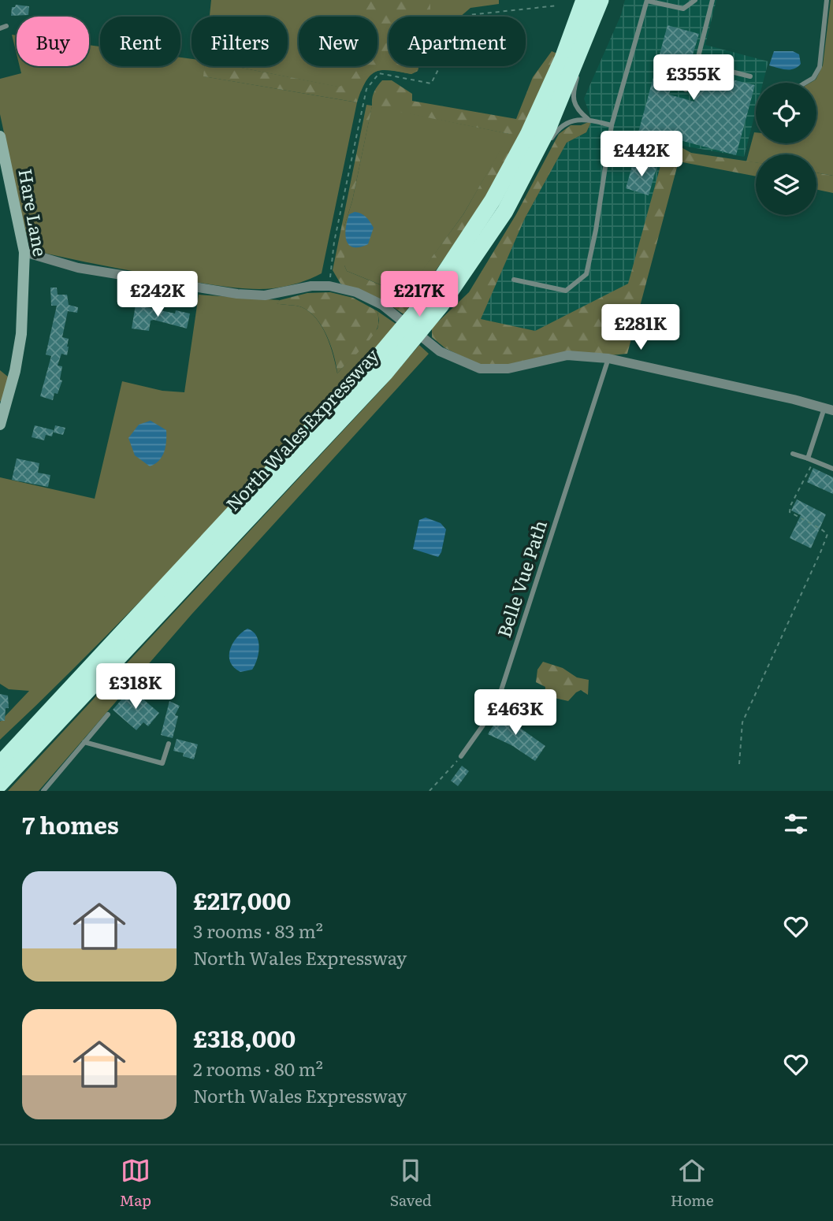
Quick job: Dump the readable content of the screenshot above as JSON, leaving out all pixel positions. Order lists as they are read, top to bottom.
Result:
{
  "streets": {
    "highway": ["North Wales Expressway"],
    "street": ["Hare Lane"],
    "lane": ["Belle Vue Path"]
  },
  "page": {
    "chip": [
      "Buy",
      "Rent",
      "Filters",
      "New",
      "Apartment"
    ],
    "price": [
      "£355K",
      "£442K",
      "£242K",
      "£217K",
      "£281K",
      "£318K",
      "£463K"
    ],
    "heading": "7 homes",
    "list": [
      {
        "name": "£217,000",
        "note": "3 rooms · 83 m² · North Wales Expressway"
      },
      {
        "name": "£318,000",
        "note": "2 rooms · 80 m² · North Wales Expressway"
      }
    ],
    "tabs": ["Map", "Saved", "Home"]
  }
}
